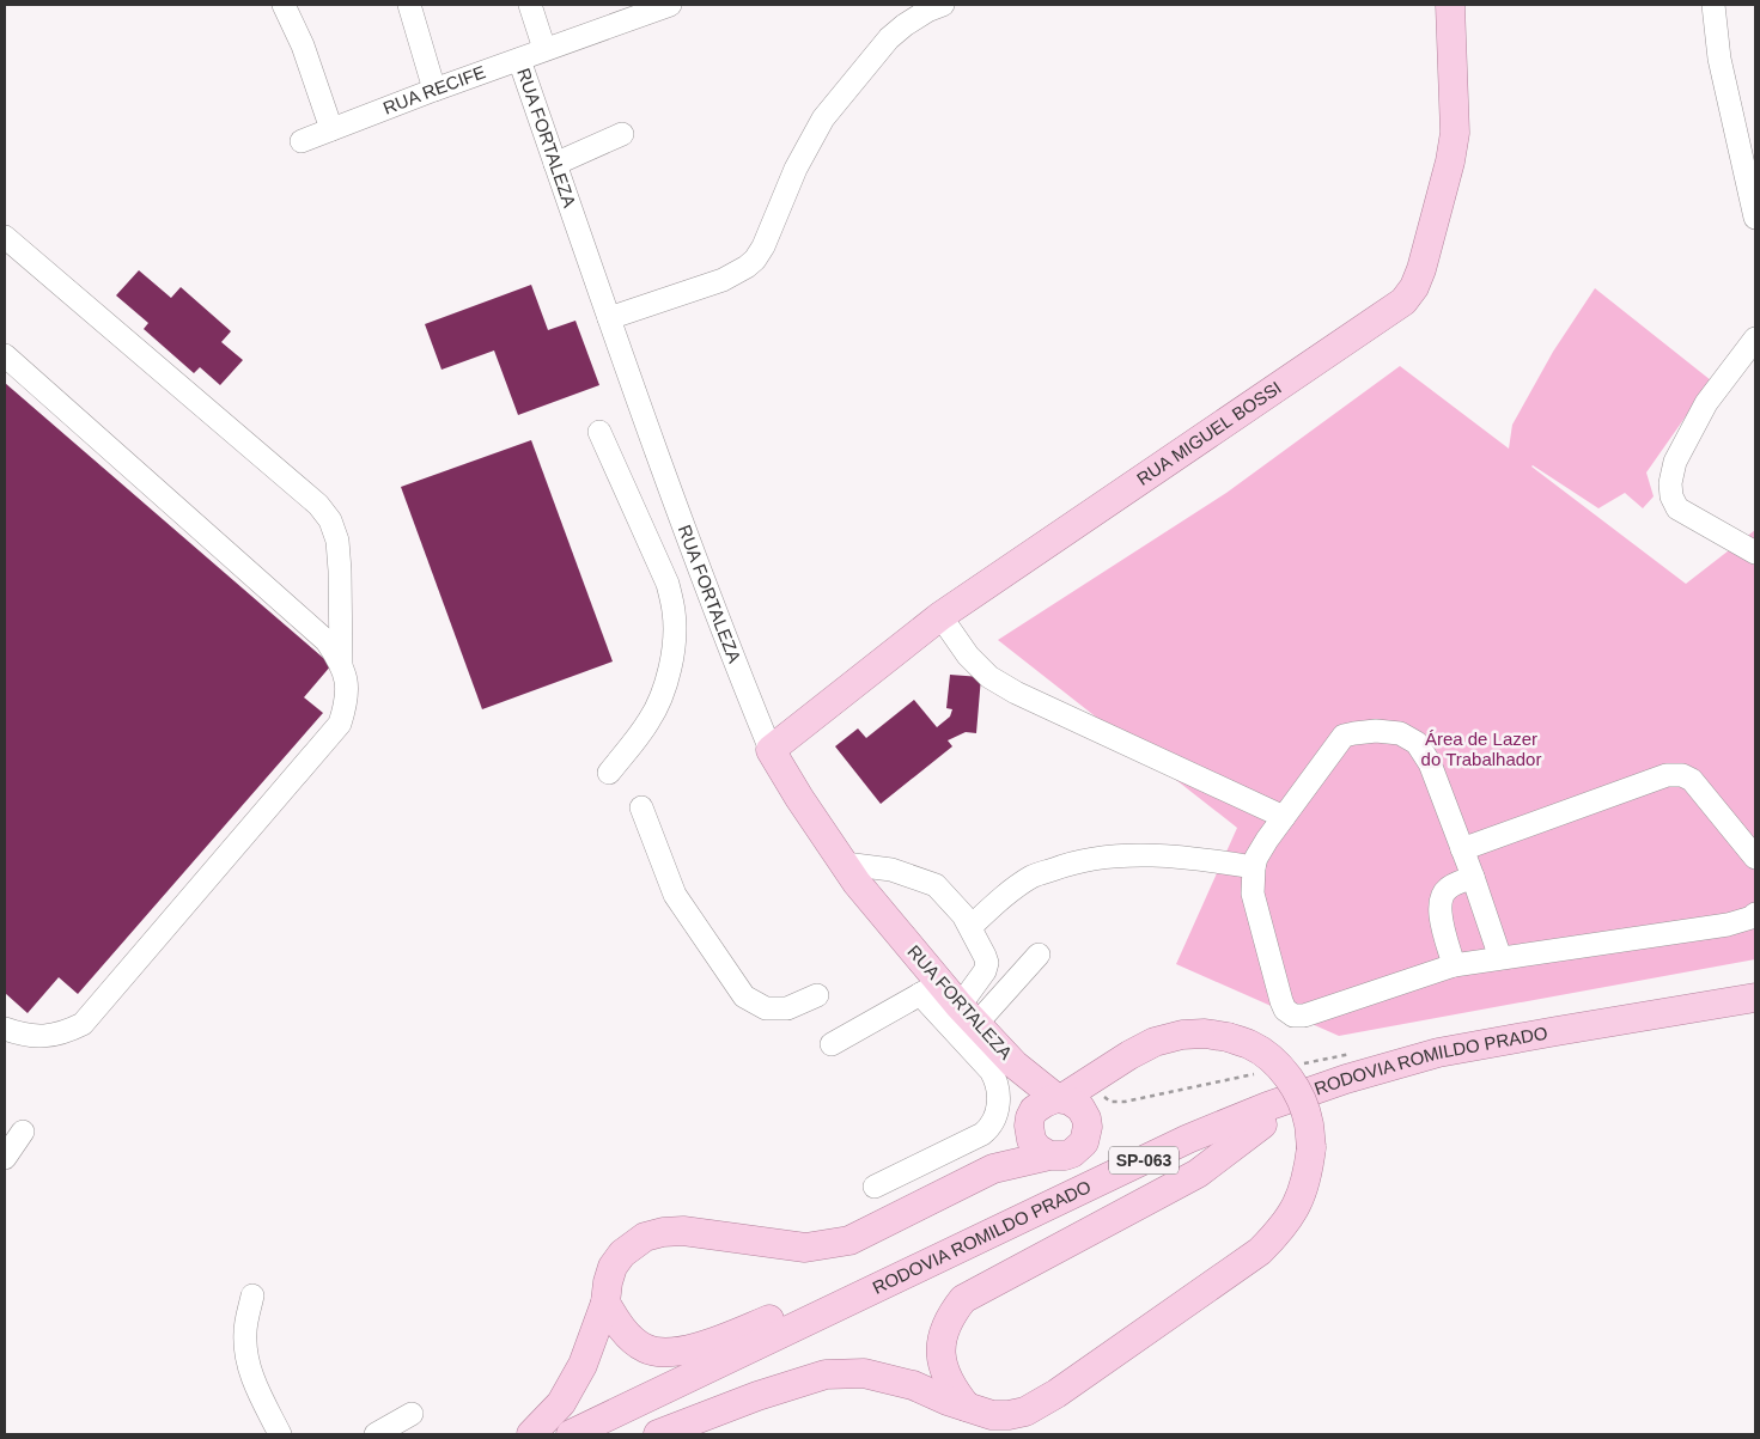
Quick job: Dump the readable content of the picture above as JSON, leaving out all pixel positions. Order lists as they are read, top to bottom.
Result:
{
  "streets": {
    "main road": [
      "RUA FORTALEZA",
      "RUA MIGUEL BOSSI",
      "RODOVIA ROMILDO PRADO",
      "SP-063"
    ],
    "street": ["RUA RECIFE"]
  },
  "crossings": [
    ["RUA RECIFE", "RUA FORTALEZA"],
    ["RUA FORTALEZA", "RUA MIGUEL BOSSI"]
  ],
  "parks": ["Área de Lazer do Trabalhador"]
}
